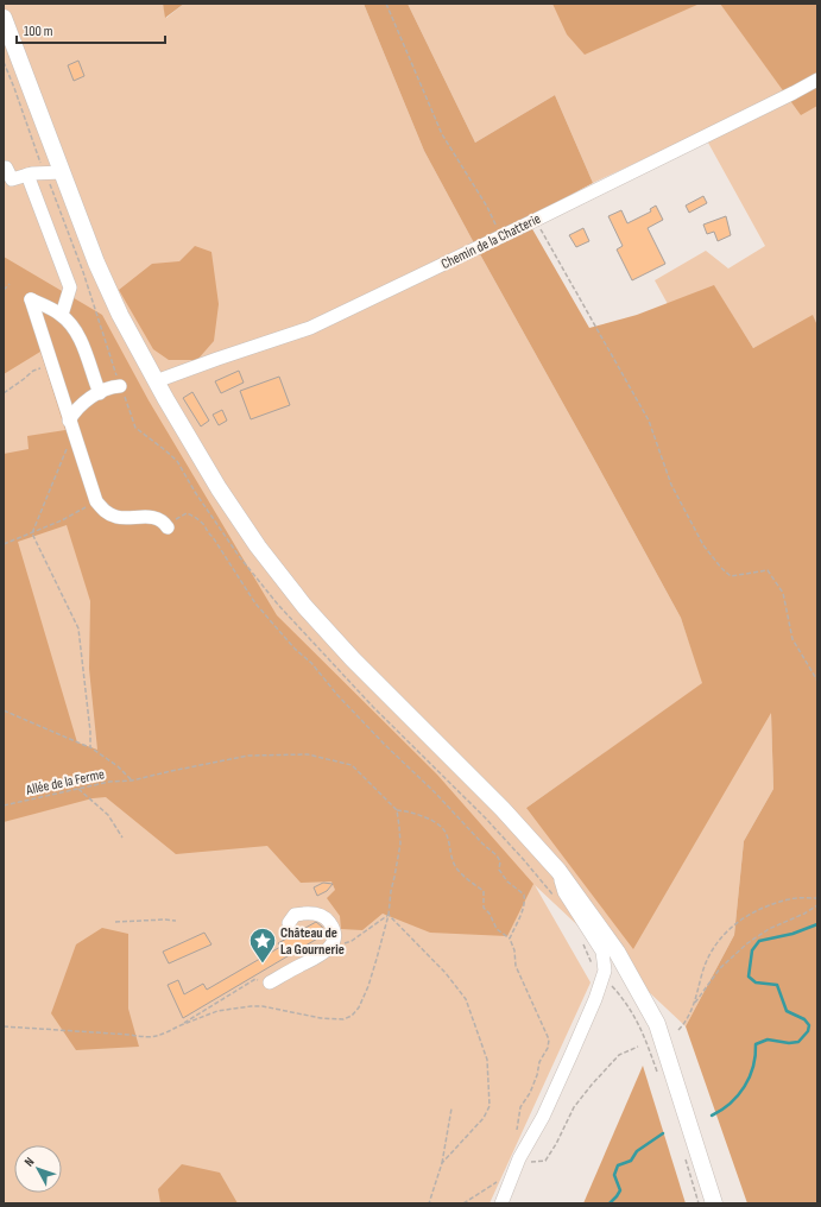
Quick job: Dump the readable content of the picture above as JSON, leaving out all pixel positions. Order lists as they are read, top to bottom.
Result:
{
  "streets": {
    "street": ["Chemin de la Chatterie"],
    "path": ["Allée de la Ferme"]
  },
  "places": {
    "place": ["Château de La Gournerie"]
  },
  "scale_bar": "100 m",
  "north": "top left"
}
